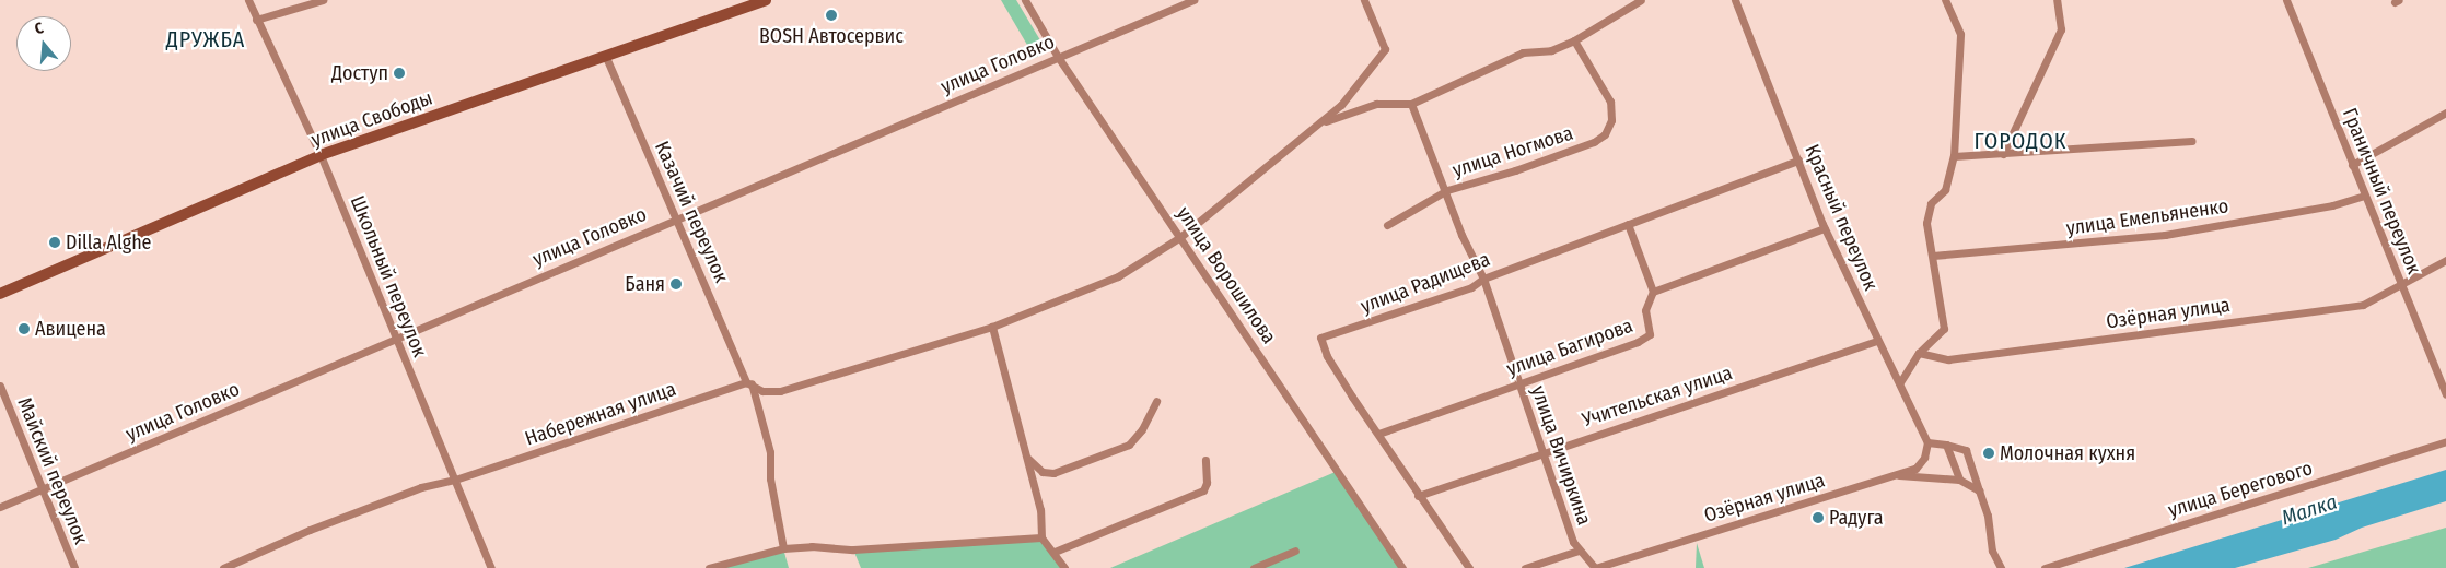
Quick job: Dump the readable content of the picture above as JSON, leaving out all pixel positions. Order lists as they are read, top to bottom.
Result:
{
  "streets": {
    "main road": ["улица Свободы"],
    "street": [
      "улица Головко",
      "улица Ногмова",
      "Граничный переулок",
      "Казачий переулок",
      "Красный переулок",
      "улица Емельяненко",
      "улица Ворошилова",
      "Школьный переулок",
      "улица Радищева",
      "Озёрная улица",
      "улица Багирова",
      "Учительская улица",
      "Набережная улица",
      "улица Вичиркина",
      "Майский переулок",
      "улица Берегового"
    ]
  },
  "crossings": [
    ["улица Головко", "Казачий переулок"],
    ["улица Головко", "улица Ворошилова"],
    ["улица Головко", "Школьный переулок"],
    ["улица Головко", "Майский переулок"],
    ["улица Свободы", "Казачий переулок"],
    ["улица Свободы", "Школьный переулок"],
    ["улица Ногмова", "улица Вичиркина"],
    ["Граничный переулок", "улица Емельяненко"],
    ["Граничный переулок", "Озёрная улица"],
    ["Казачий переулок", "Набережная улица"],
    ["Красный переулок", "улица Радищева"],
    ["Красный переулок", "Озёрная улица"],
    ["Красный переулок", "Учительская улица"],
    ["Школьный переулок", "Набережная улица"],
    ["улица Радищева", "улица Багирова"],
    ["улица Радищева", "Учительская улица"],
    ["улица Радищева", "улица Вичиркина"],
    ["Озёрная улица", "улица Вичиркина"],
    ["улица Багирова", "улица Вичиркина"],
    ["Учительская улица", "улица Вичиркина"]
  ],
  "districts": ["ДРУЖБА", "ГОРОДОК"],
  "water": ["Малка"],
  "places": [
    "BOSH Автосервис",
    "Доступ",
    "Dilla Alghe",
    "Баня",
    "Авицена",
    "Молочная кухня",
    "Радуга"
  ],
  "north": "top"
}
